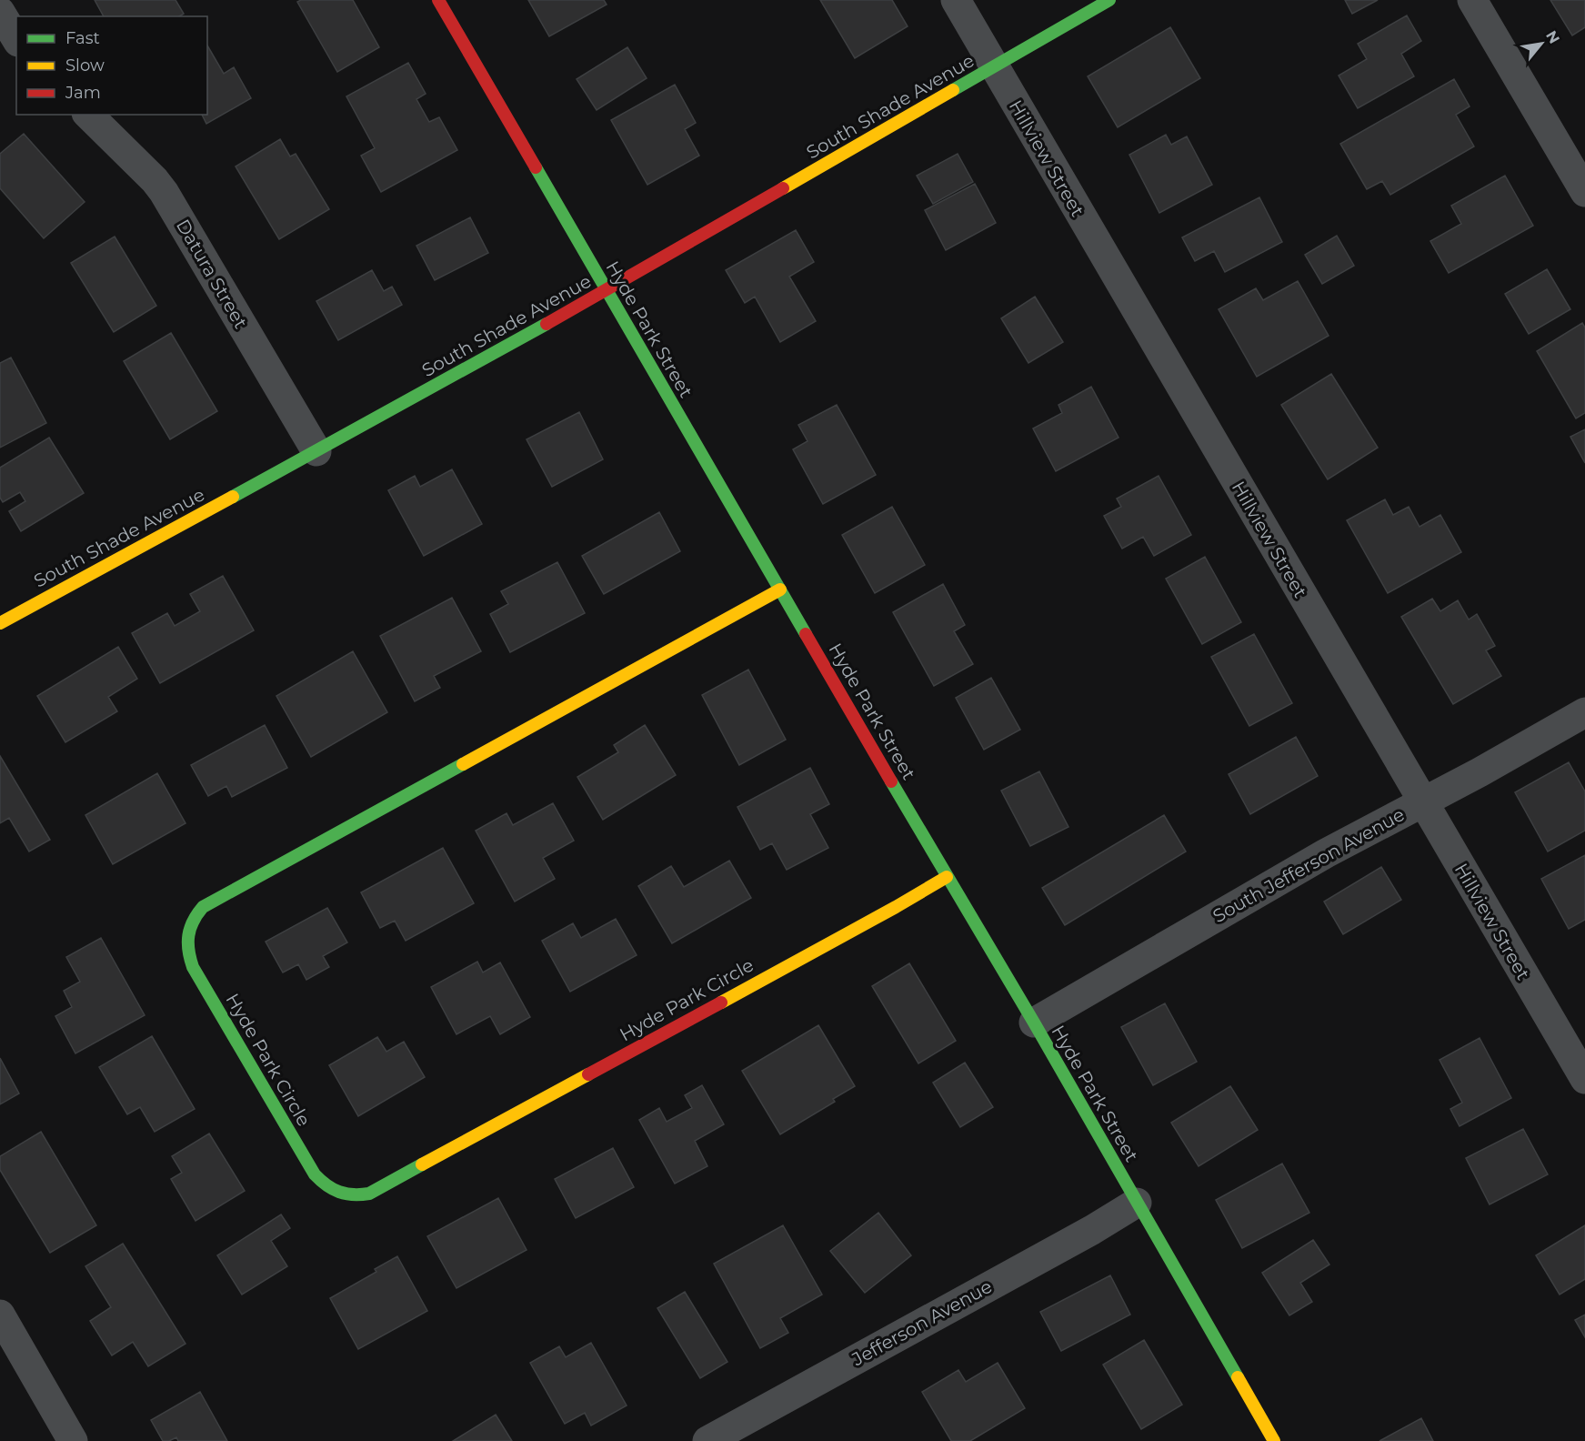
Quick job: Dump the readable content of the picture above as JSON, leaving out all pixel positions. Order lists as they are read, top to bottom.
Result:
{
  "streets": {
    "street": [
      "South Shade Avenue",
      "Hillview Street",
      "Datura Street",
      "Hyde Park Street",
      "South Jefferson Avenue",
      "Hyde Park Circle",
      "Jefferson Avenue"
    ]
  },
  "crossings": [
    ["South Shade Avenue", "Hillview Street"],
    ["South Shade Avenue", "Datura Street"],
    ["South Shade Avenue", "Hyde Park Street"],
    ["Hillview Street", "South Jefferson Avenue"],
    ["Hyde Park Street", "South Jefferson Avenue"],
    ["Hyde Park Street", "Hyde Park Circle"],
    ["Hyde Park Street", "Jefferson Avenue"]
  ],
  "legend": ["Fast", "Slow", "Jam"],
  "north": "top right"
}
